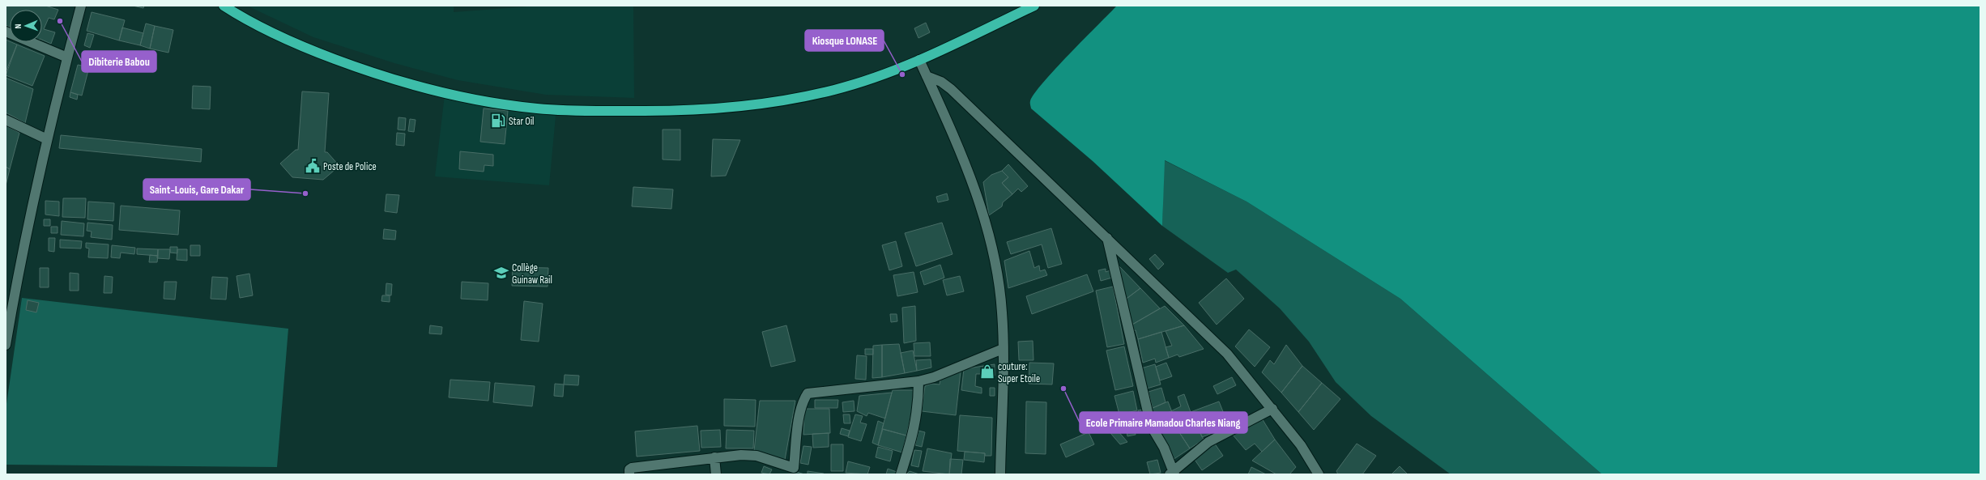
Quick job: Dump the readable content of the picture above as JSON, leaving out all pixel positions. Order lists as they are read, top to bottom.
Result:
{
  "places": {
    "other": [
      "Dibiterie Babou",
      "Kiosque LONASE",
      "Saint-Louis, Gare Dakar",
      "Ecole Primaire Mamadou Charles Niang"
    ],
    "fuel station": ["Star Oil"],
    "public building": ["Poste de Police"],
    "school or university": ["Collège Guinaw Rail"],
    "shop": ["couture: Super Etoile"]
  },
  "north": "left"
}
